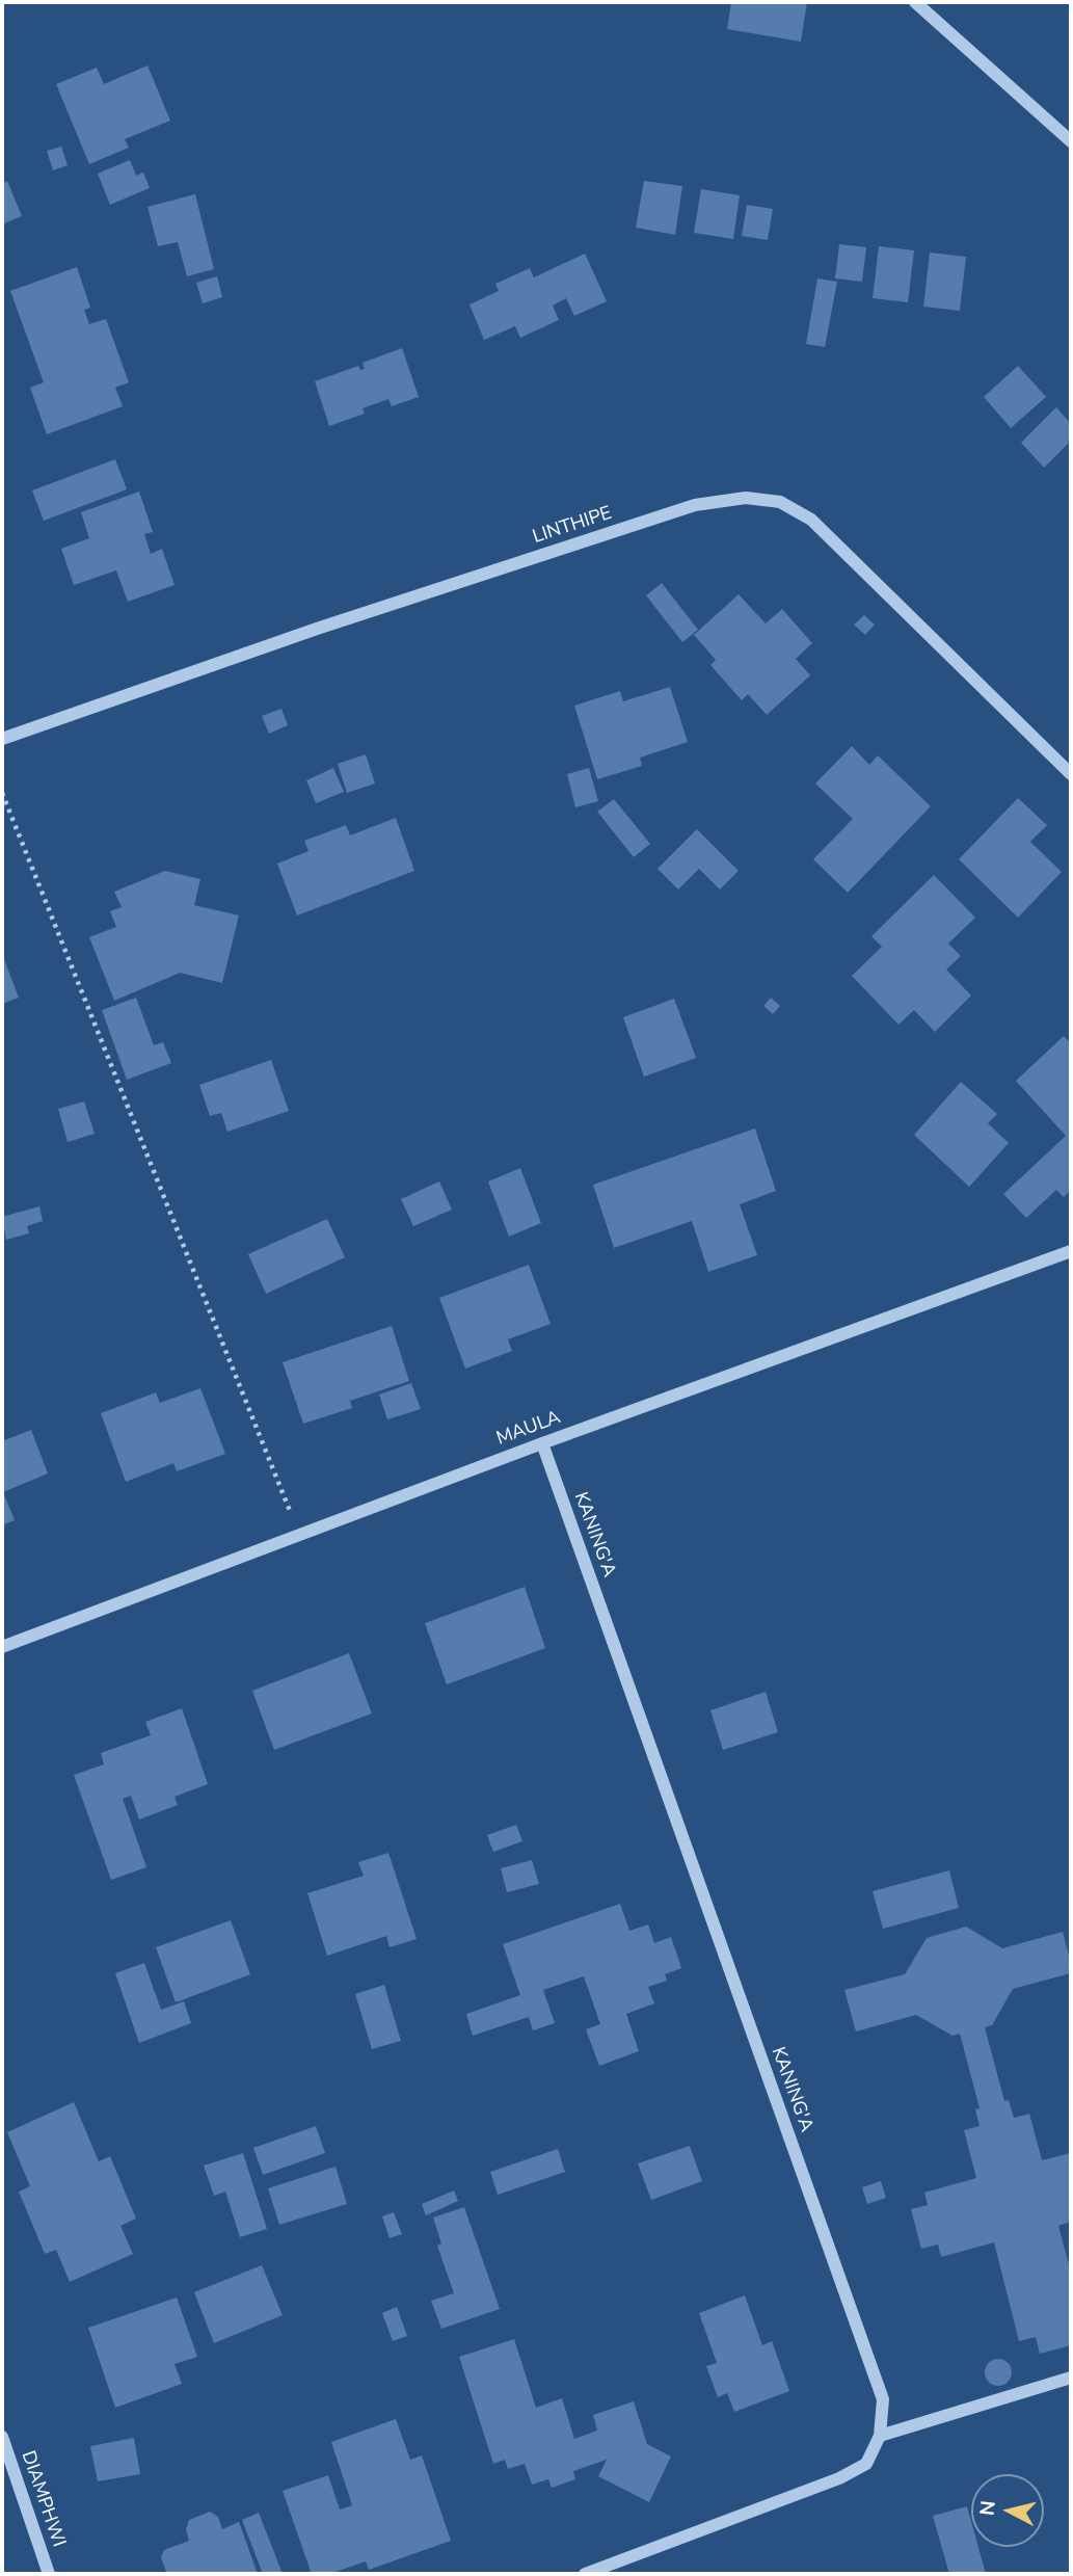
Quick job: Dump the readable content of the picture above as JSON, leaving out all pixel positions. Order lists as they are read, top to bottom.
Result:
{
  "streets": {
    "street": [
      "LINTHIPE",
      "MAULA",
      "KANING'A",
      "DIAMPHWI"
    ]
  },
  "crossings": [
    ["MAULA", "KANING'A"]
  ],
  "north": "left"
}
